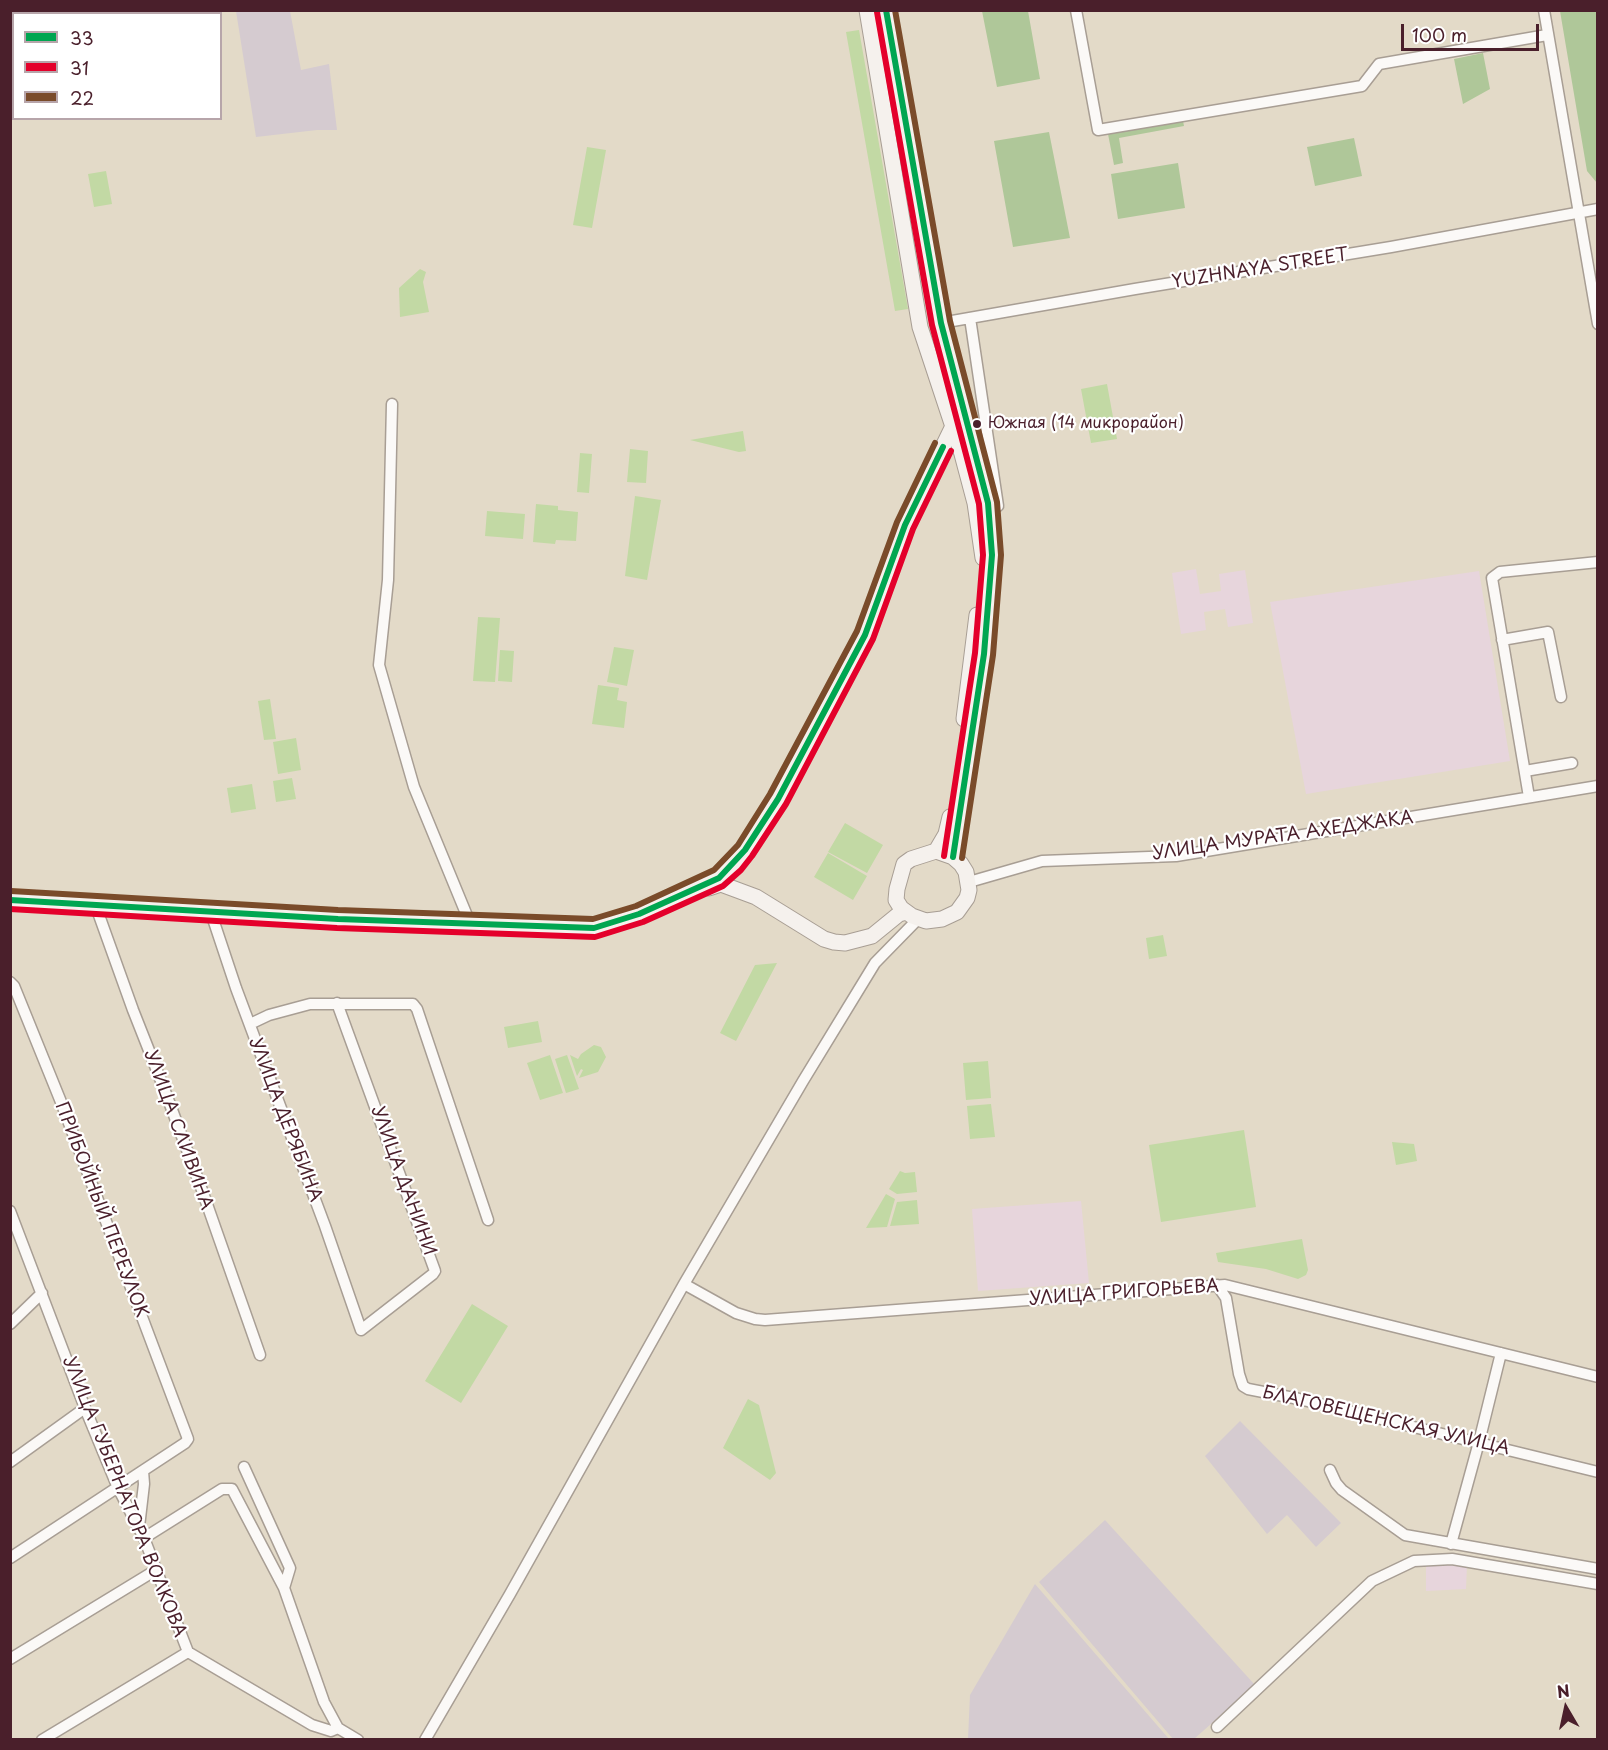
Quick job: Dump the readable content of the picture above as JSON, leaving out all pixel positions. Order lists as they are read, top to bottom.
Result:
{
  "streets": {
    "street": [
      "YUZHNAYA STREET",
      "УЛИЦА МУРАТА АХЕДЖАКА",
      "УЛИЦА ДЕРЯБИНА",
      "УЛИЦА СЛИВИНА",
      "УЛИЦА ДАНИНИ",
      "ПРИБОЙНЫЙ ПЕРЕУЛОК",
      "УЛИЦА ГРИГОРЬЕВА",
      "БЛАГОВЕЩЕНСКАЯ УЛИЦА",
      "УЛИЦА ГУБЕРНАТОРА ВОЛКОВА"
    ]
  },
  "crossings": [
    ["УЛИЦА ДЕРЯБИНА", "УЛИЦА ДАНИНИ"],
    ["УЛИЦА ГРИГОРЬЕВА", "БЛАГОВЕЩЕНСКАЯ УЛИЦА"]
  ],
  "places": ["Южная (14 микрорайон)"],
  "lines": ["transit line 33", "transit line 22", "transit line 31"],
  "legend": ["33", "31", "22"],
  "scale_bar": "100 m",
  "north": "top"
}
